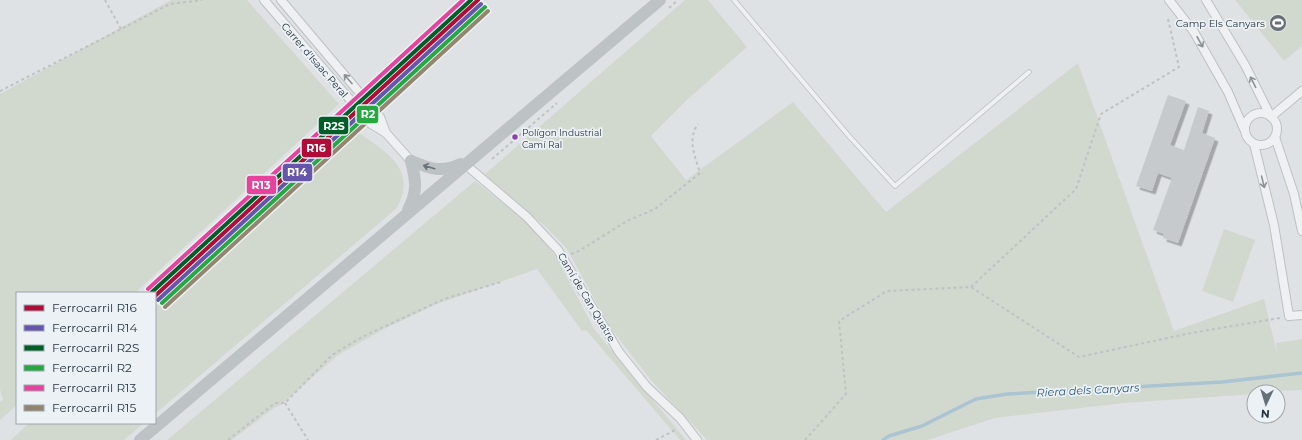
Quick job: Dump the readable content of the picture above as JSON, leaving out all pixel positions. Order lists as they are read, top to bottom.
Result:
{
  "streets": {
    "street": ["Carrer d'Isaac Peral", "Camí de Can Quatre"]
  },
  "water": ["Riera dels Canyars"],
  "places": {
    "sports": ["Camp Els Canyars"],
    "other": ["Polígon Industrial Camí Ral"]
  },
  "lines": [
    "rail line R16",
    "rail line R2S",
    "rail line R13",
    "rail line R14",
    "rail line R2",
    "rail line R15"
  ],
  "legend": [
    "Ferrocarril R16",
    "Ferrocarril R14",
    "Ferrocarril R2S",
    "Ferrocarril R2",
    "Ferrocarril R13",
    "Ferrocarril R15"
  ],
  "north": "bottom"
}
